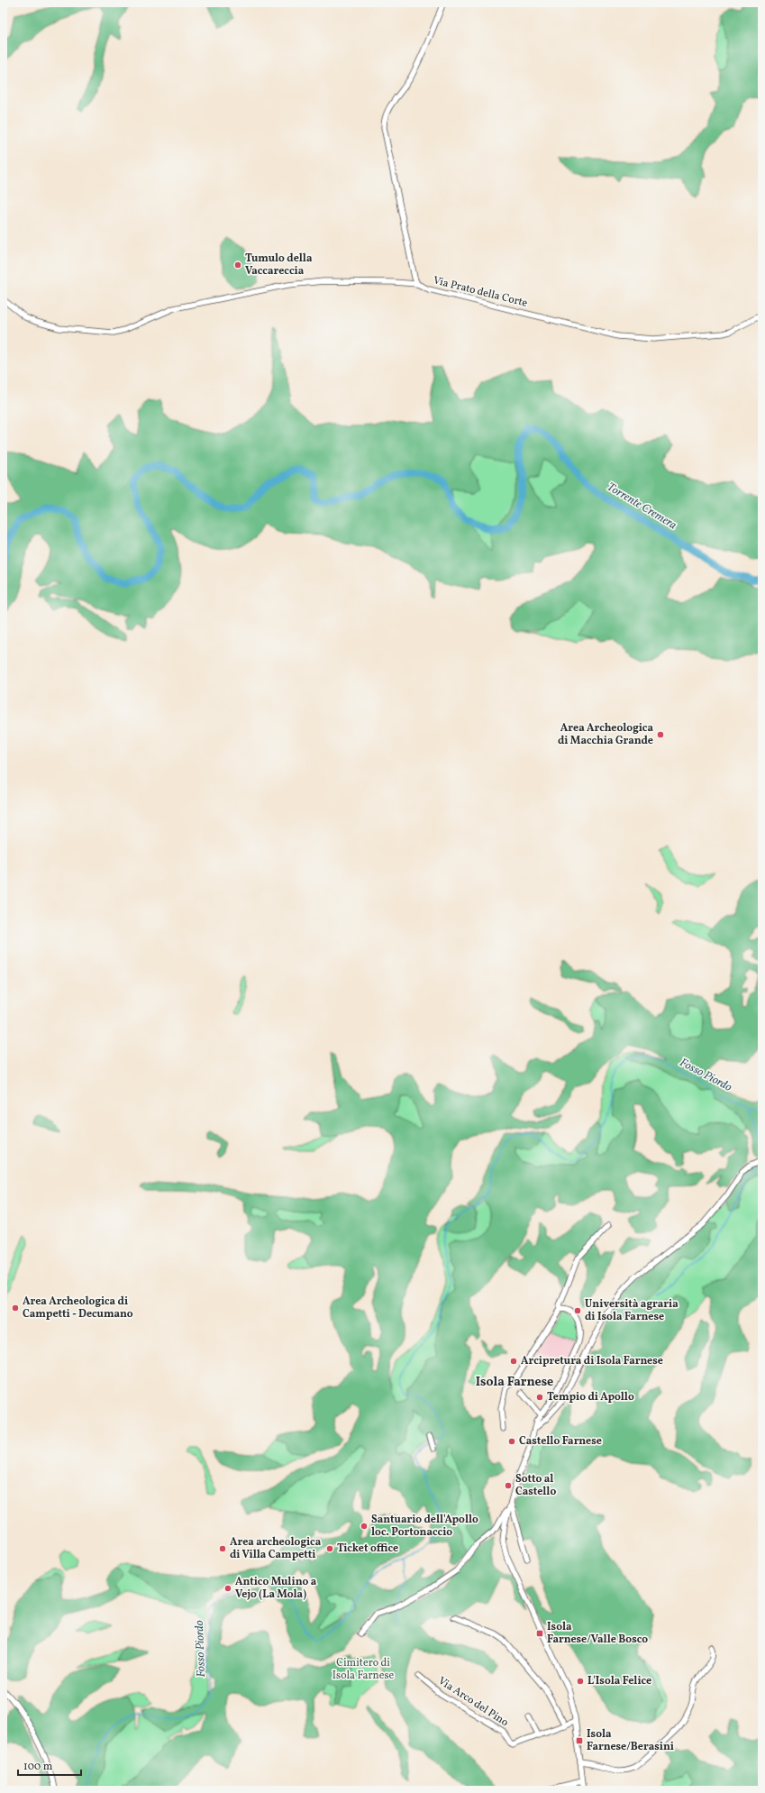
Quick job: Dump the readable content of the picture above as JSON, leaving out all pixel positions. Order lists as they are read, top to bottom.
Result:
{
  "streets": {
    "street": ["Via Prato della Corte", "Via Arco del Pino"]
  },
  "districts": ["Isola Farnese"],
  "water": ["Torrente Cremera", "Fosso Piordo"],
  "parks": ["Cimitero di Isola Farnese"],
  "places": {
    "other": [
      "Tumulo della Vaccareccia",
      "Area Archeologica di Macchia Grande",
      "Area Archeologica di Campetti - Decumano",
      "Università agraria di Isola Farnese",
      "Arcipretura di Isola Farnese",
      "Tempio di Apollo",
      "Castello Farnese",
      "Sotto al Castello",
      "Santuario dell'Apollo loc. Portonaccio",
      "Area archeologica di Villa Campetti",
      "Ticket office",
      "Antico Mulino a Vejo (La Mola)",
      "L'Isola Felice"
    ],
    "transit": ["Isola Farnese/Valle Bosco", "Isola Farnese/Berasini"]
  },
  "scale_bar": "100 m"
}
